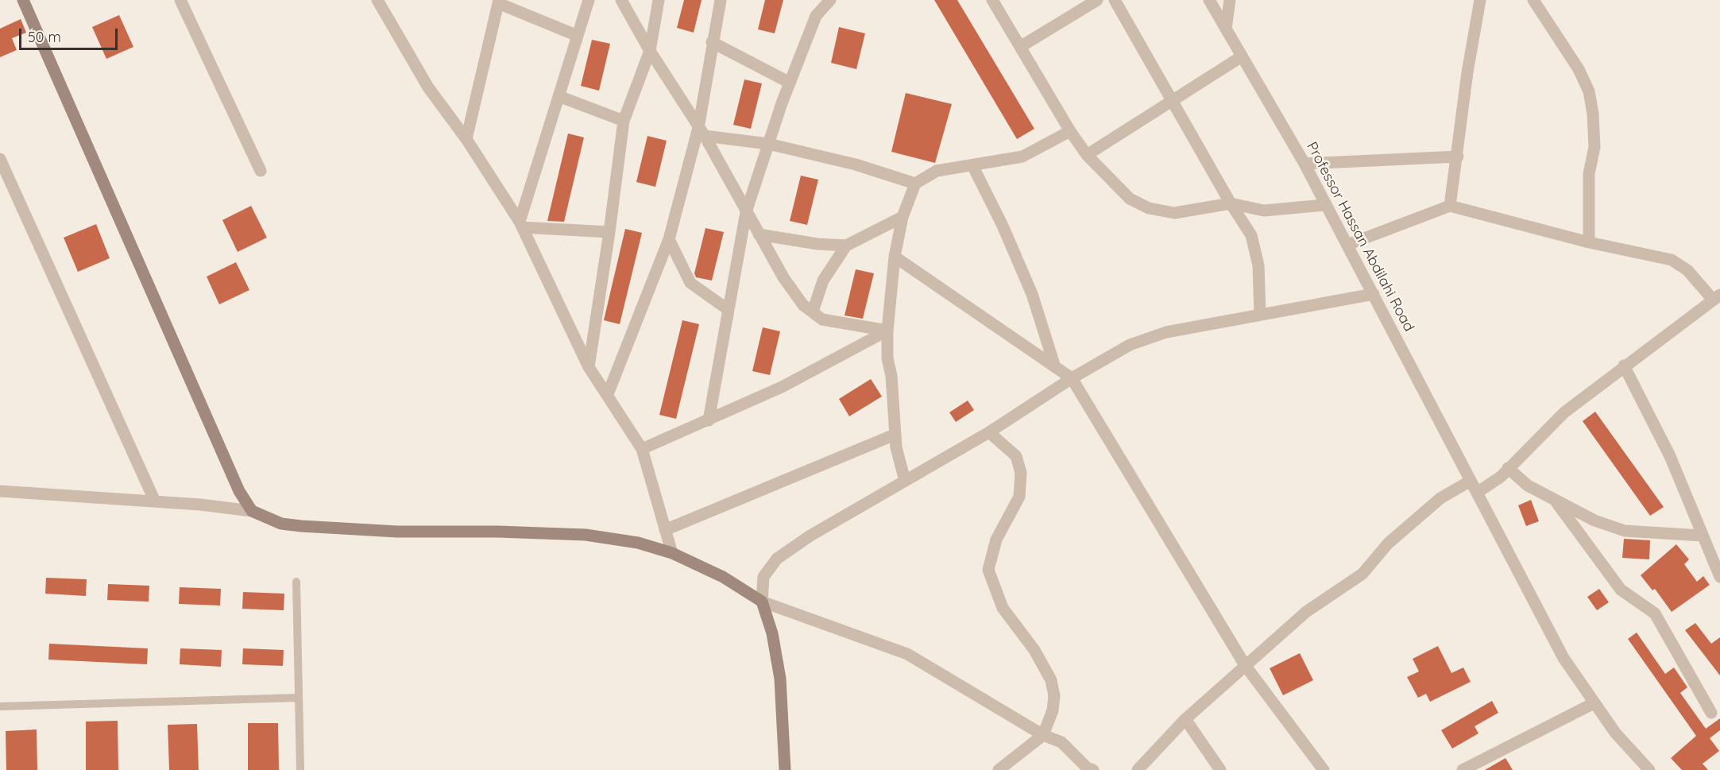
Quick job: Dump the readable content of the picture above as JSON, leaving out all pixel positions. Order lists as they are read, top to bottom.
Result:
{
  "streets": {
    "street": ["Professor Hassan Abdilahi Road"]
  },
  "scale_bar": "50 m"
}
